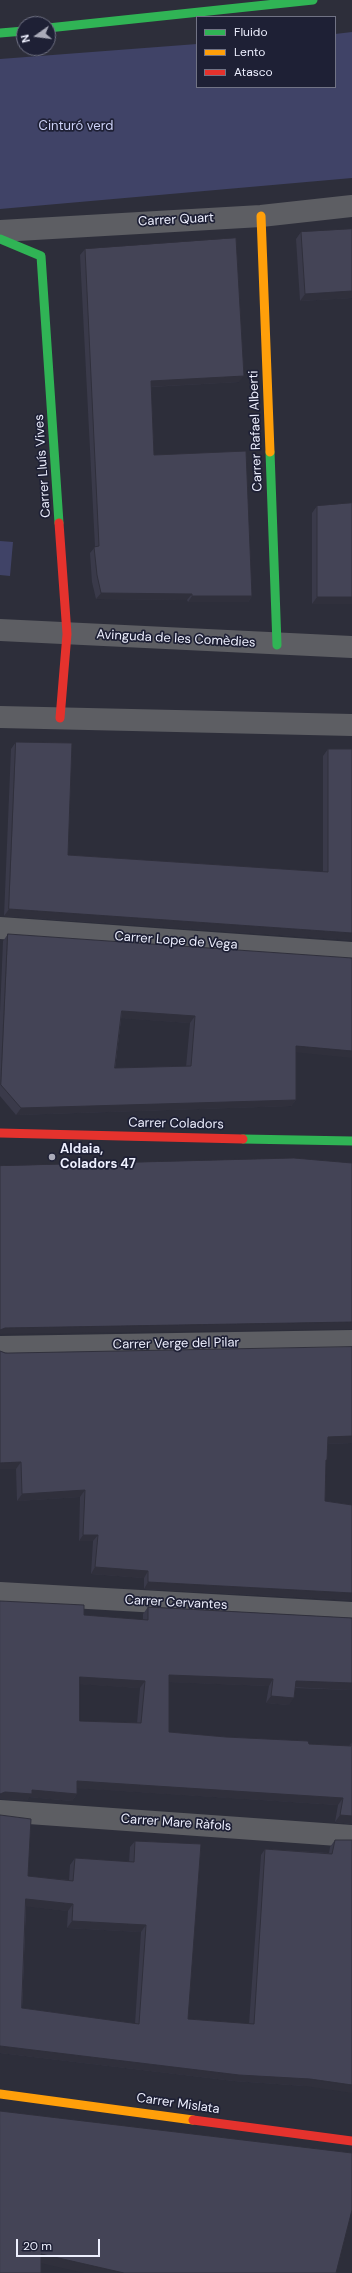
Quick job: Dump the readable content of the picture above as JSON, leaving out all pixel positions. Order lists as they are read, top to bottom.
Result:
{
  "streets": {
    "street": [
      "Carrer Quart",
      "Carrer Rafael Alberti",
      "Carrer Lluís Vives",
      "Avinguda de les Comèdies",
      "Carrer Lope de Vega",
      "Carrer Coladors",
      "Carrer Verge del Pilar",
      "Carrer Cervantes",
      "Carrer Mare Ràfols",
      "Carrer Mislata"
    ]
  },
  "crossings": [
    ["Carrer Quart", "Carrer Rafael Alberti"],
    ["Carrer Rafael Alberti", "Avinguda de les Comèdies"],
    ["Carrer Lluís Vives", "Avinguda de les Comèdies"]
  ],
  "parks": ["Cinturó verd"],
  "places": ["Aldaia, Coladors 47"],
  "legend": ["Fluido", "Lento", "Atasco"],
  "scale_bar": "20 m",
  "north": "left"
}
